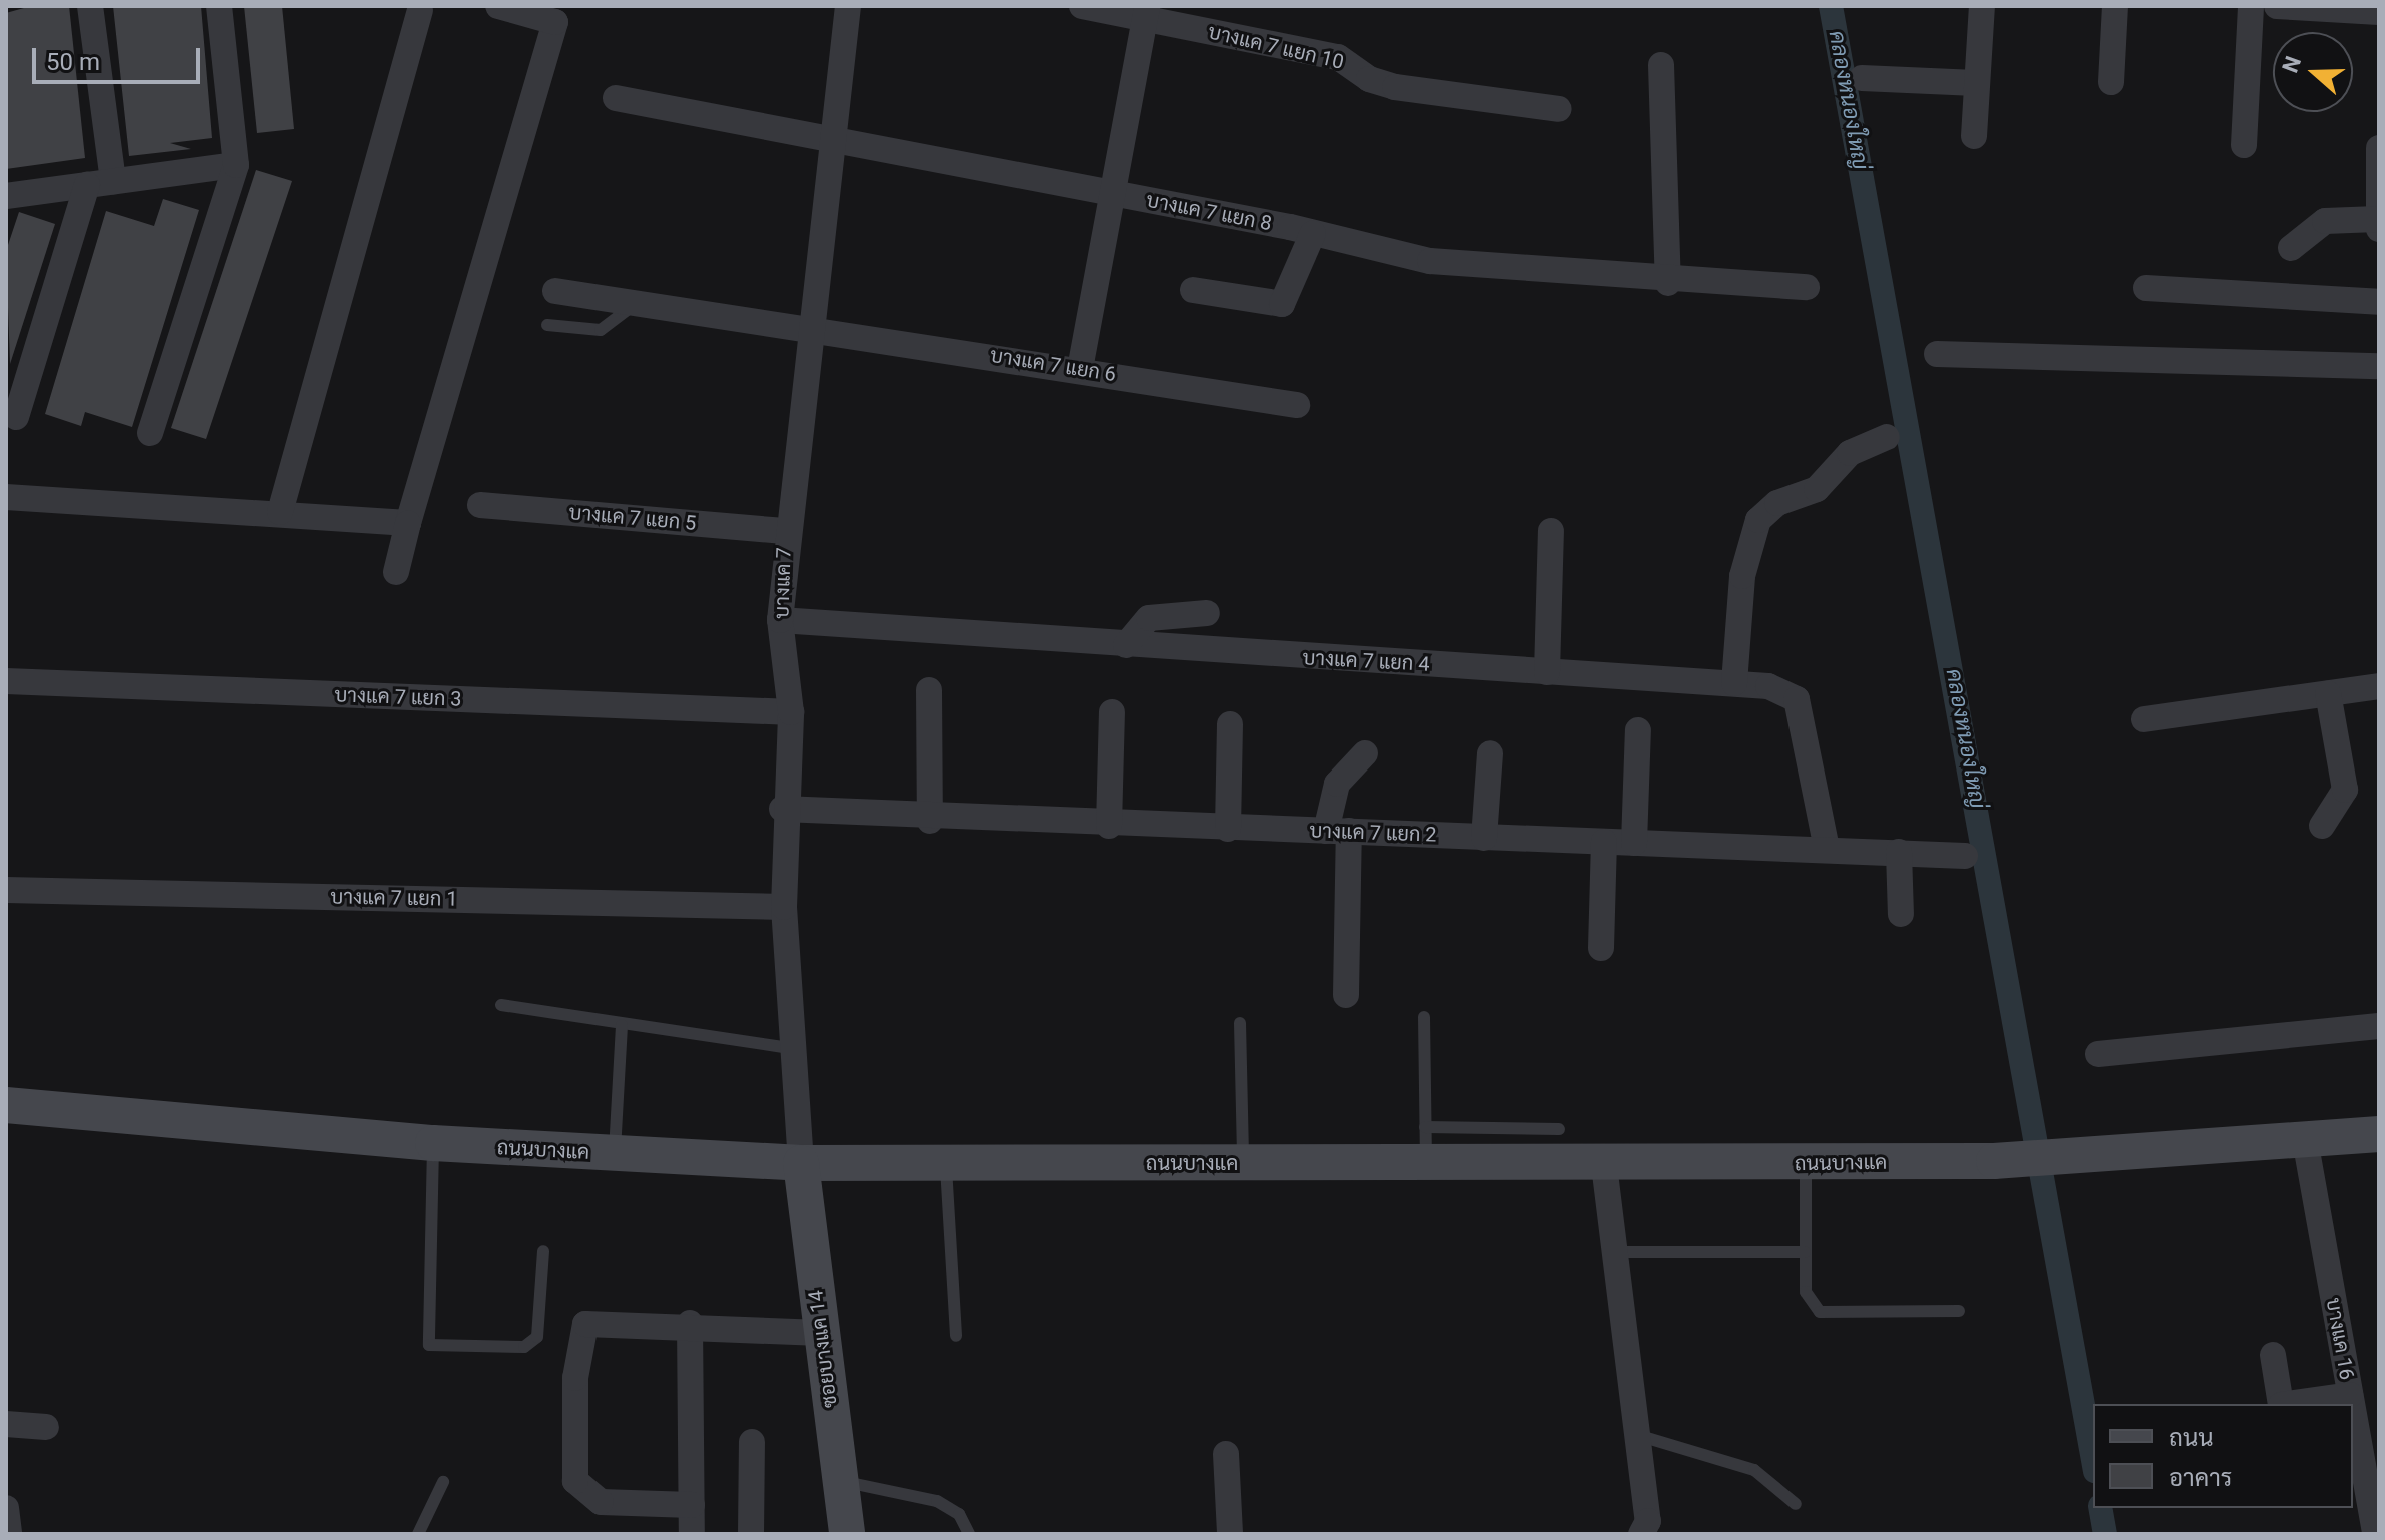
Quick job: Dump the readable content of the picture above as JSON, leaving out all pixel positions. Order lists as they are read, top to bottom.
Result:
{
  "streets": {
    "main road": ["ถนนบางแค", "ซอยบางแค 14"],
    "street": [
      "บางแค 7 แยก 10",
      "บางแค 7 แยก 8",
      "บางแค 7 แยก 6",
      "บางแค 7 แยก 5",
      "บางแค 7",
      "บางแค 7 แยก 4",
      "บางแค 7 แยก 3",
      "บางแค 7 แยก 2",
      "บางแค 7 แยก 1",
      "บางแค 16"
    ]
  },
  "crossings": [
    ["บางแค 7 แยก 8", "บางแค 7"],
    ["บางแค 7 แยก 6", "บางแค 7"],
    ["บางแค 7 แยก 5", "บางแค 7"],
    ["บางแค 7", "บางแค 7 แยก 4"],
    ["บางแค 7", "บางแค 7 แยก 3"],
    ["บางแค 7", "บางแค 7 แยก 2"],
    ["บางแค 7", "บางแค 7 แยก 1"],
    ["บางแค 7", "ถนนบางแค"],
    ["บางแค 7", "ซอยบางแค 14"],
    ["บางแค 7 แยก 4", "บางแค 7 แยก 2"],
    ["ถนนบางแค", "บางแค 16"],
    ["ถนนบางแค", "ซอยบางแค 14"]
  ],
  "water": ["คลองหนองใหญ่"],
  "legend": ["ถนน", "อาคาร"],
  "scale_bar": "50 m",
  "north": "left"
}
